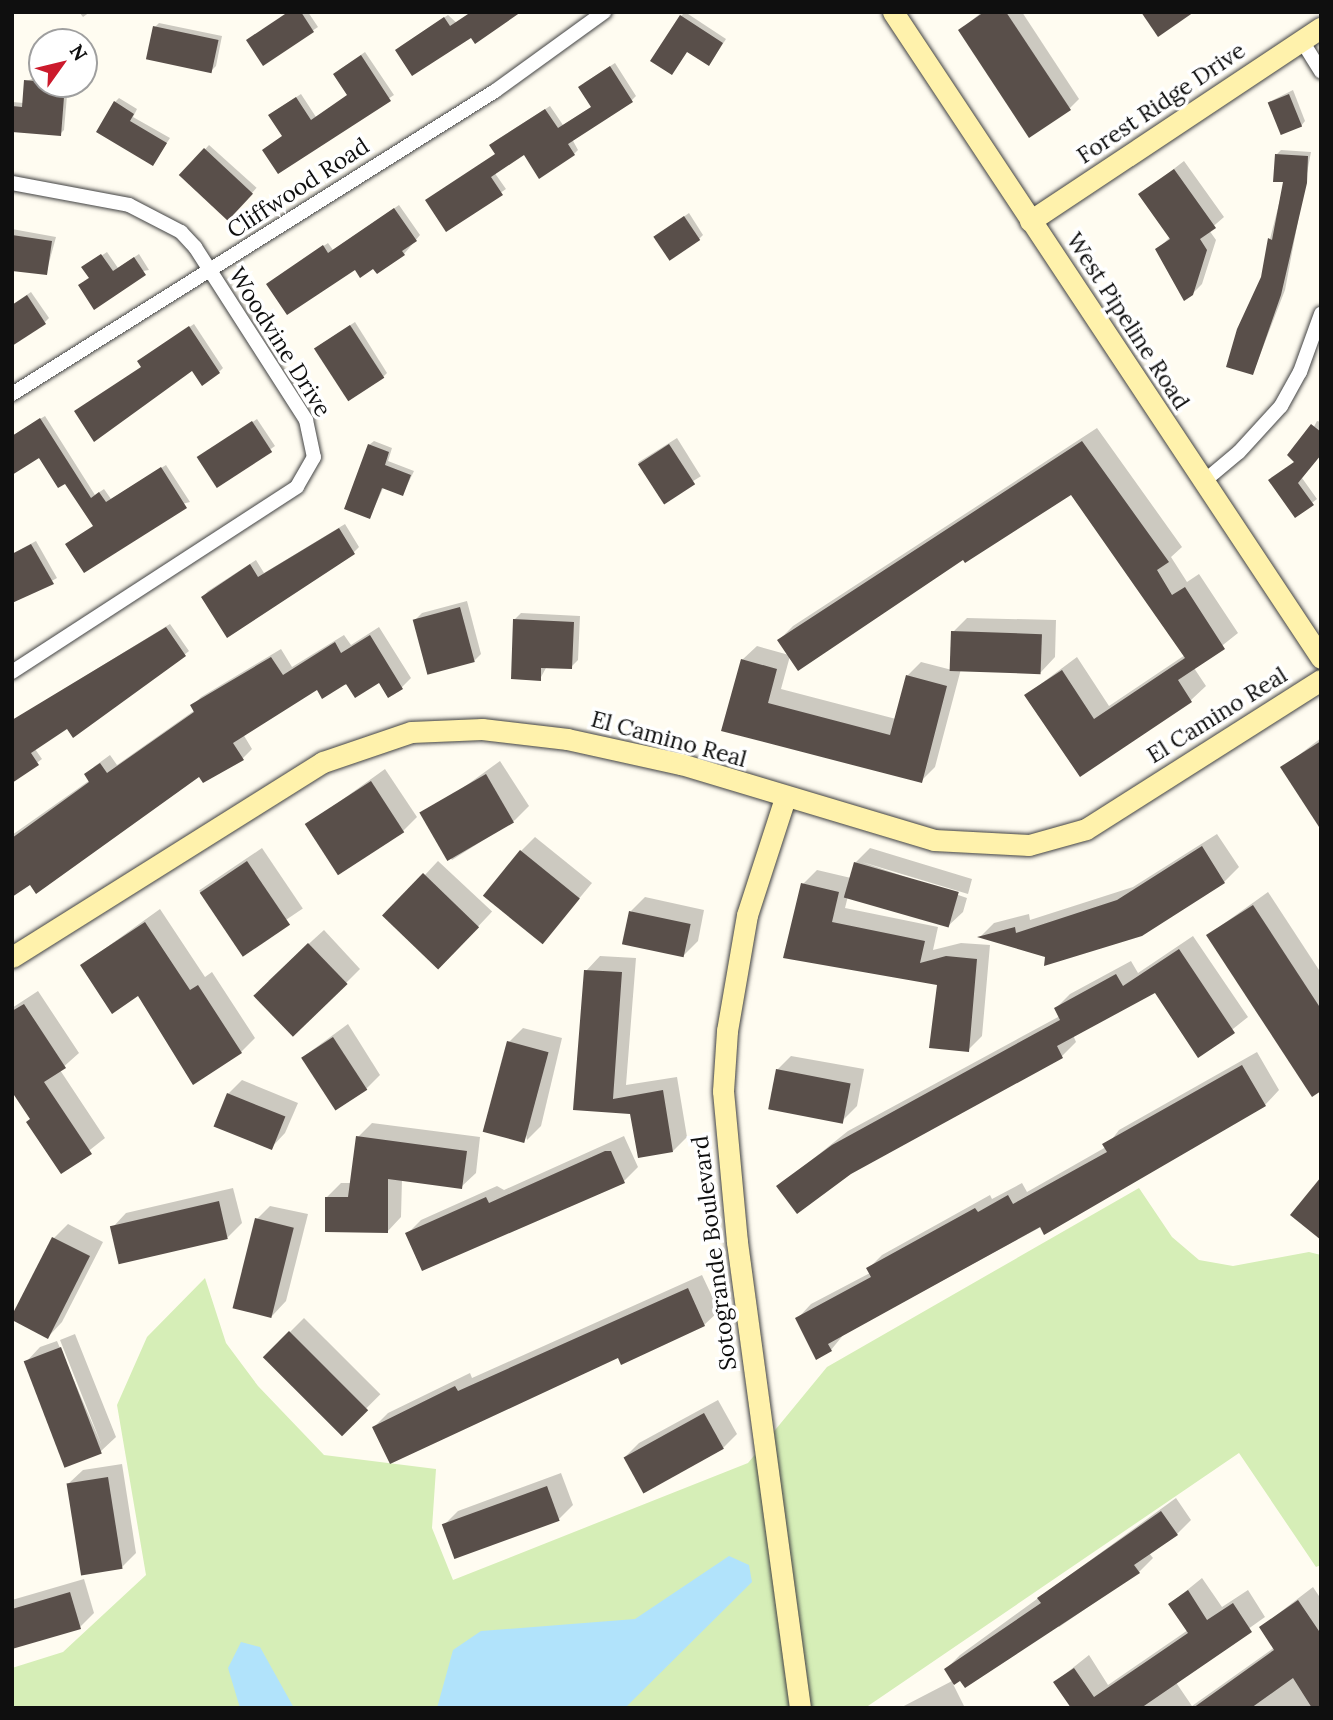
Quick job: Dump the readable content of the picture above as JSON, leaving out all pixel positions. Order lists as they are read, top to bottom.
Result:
{
  "streets": {
    "street": [
      "Forest Ridge Drive",
      "Cliffwood Road",
      "West Pipeline Road",
      "Woodvine Drive",
      "El Camino Real",
      "Sotogrande Boulevard"
    ]
  },
  "crossings": [
    ["Forest Ridge Drive", "West Pipeline Road"],
    ["Cliffwood Road", "Woodvine Drive"],
    ["El Camino Real", "Sotogrande Boulevard"]
  ],
  "north": "top right"
}
